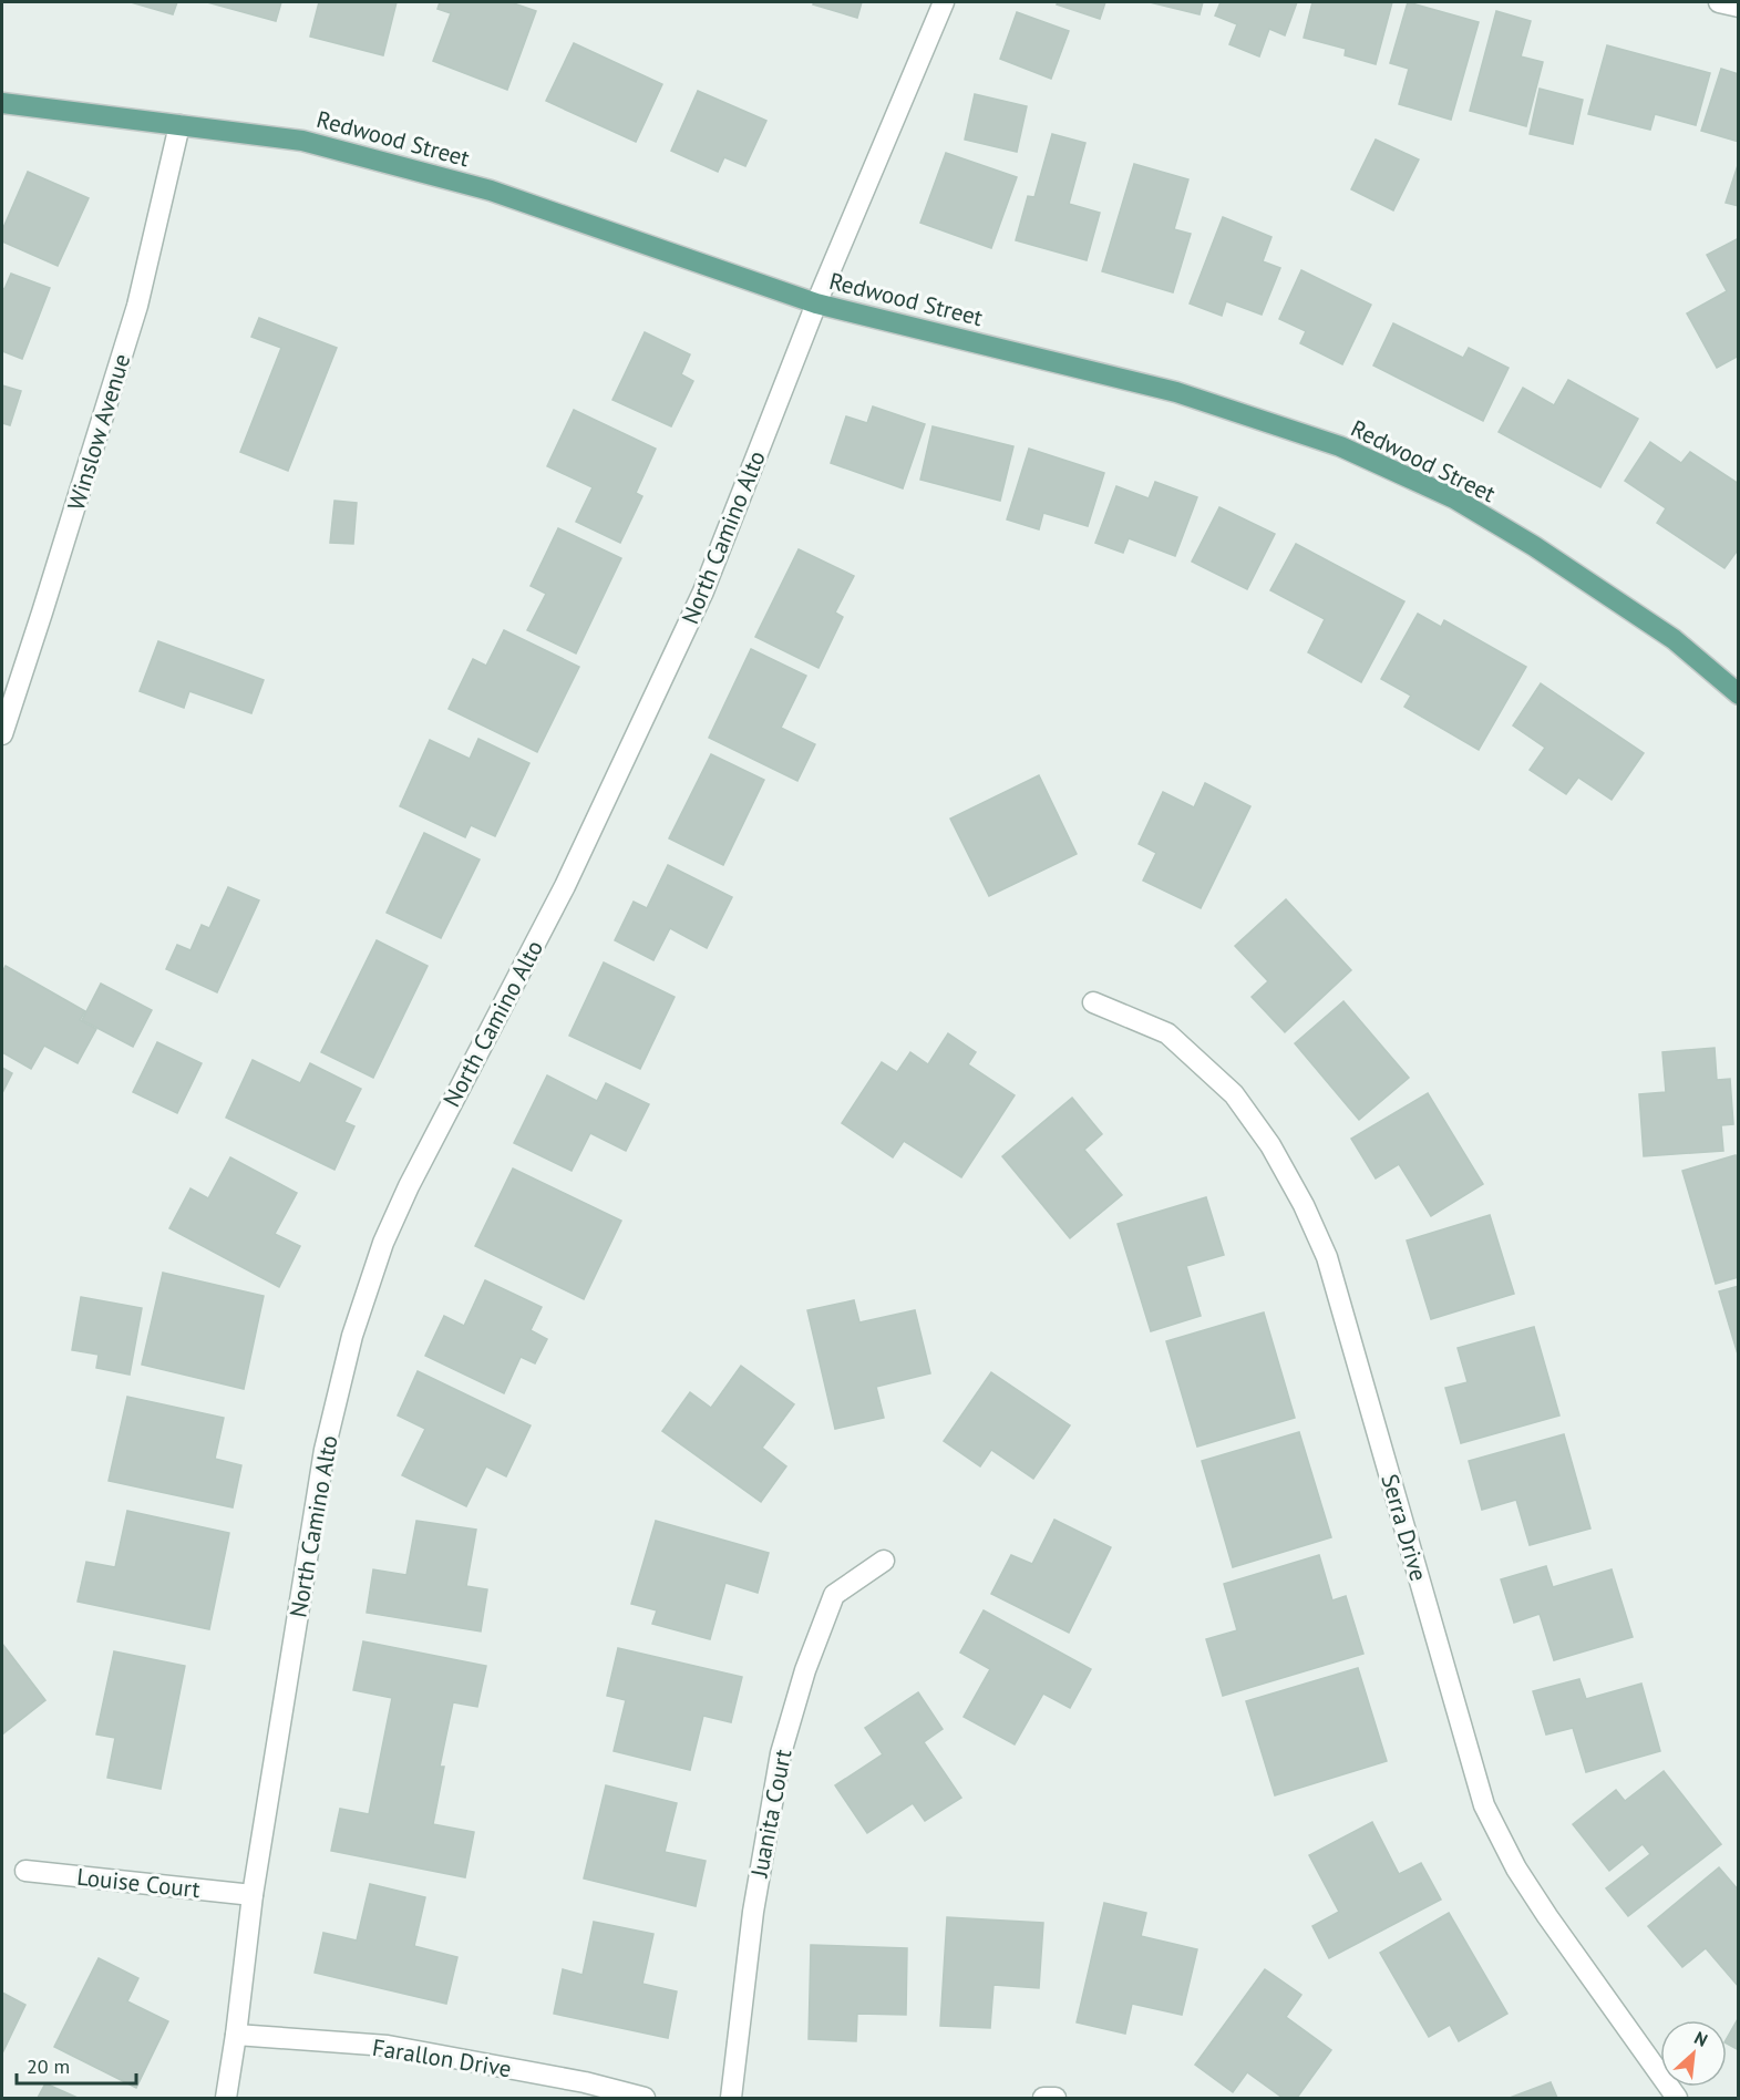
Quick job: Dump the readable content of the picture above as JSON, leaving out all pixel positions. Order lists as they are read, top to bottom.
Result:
{
  "streets": {
    "main road": ["Redwood Street"],
    "street": [
      "Winslow Avenue",
      "North Camino Alto",
      "Serra Drive",
      "Juanita Court",
      "Louise Court",
      "Farallon Drive"
    ]
  },
  "crossings": [
    ["Redwood Street", "Winslow Avenue"],
    ["Redwood Street", "North Camino Alto"],
    ["North Camino Alto", "Louise Court"],
    ["North Camino Alto", "Farallon Drive"]
  ],
  "scale_bar": "20 m",
  "north": "top right"
}
